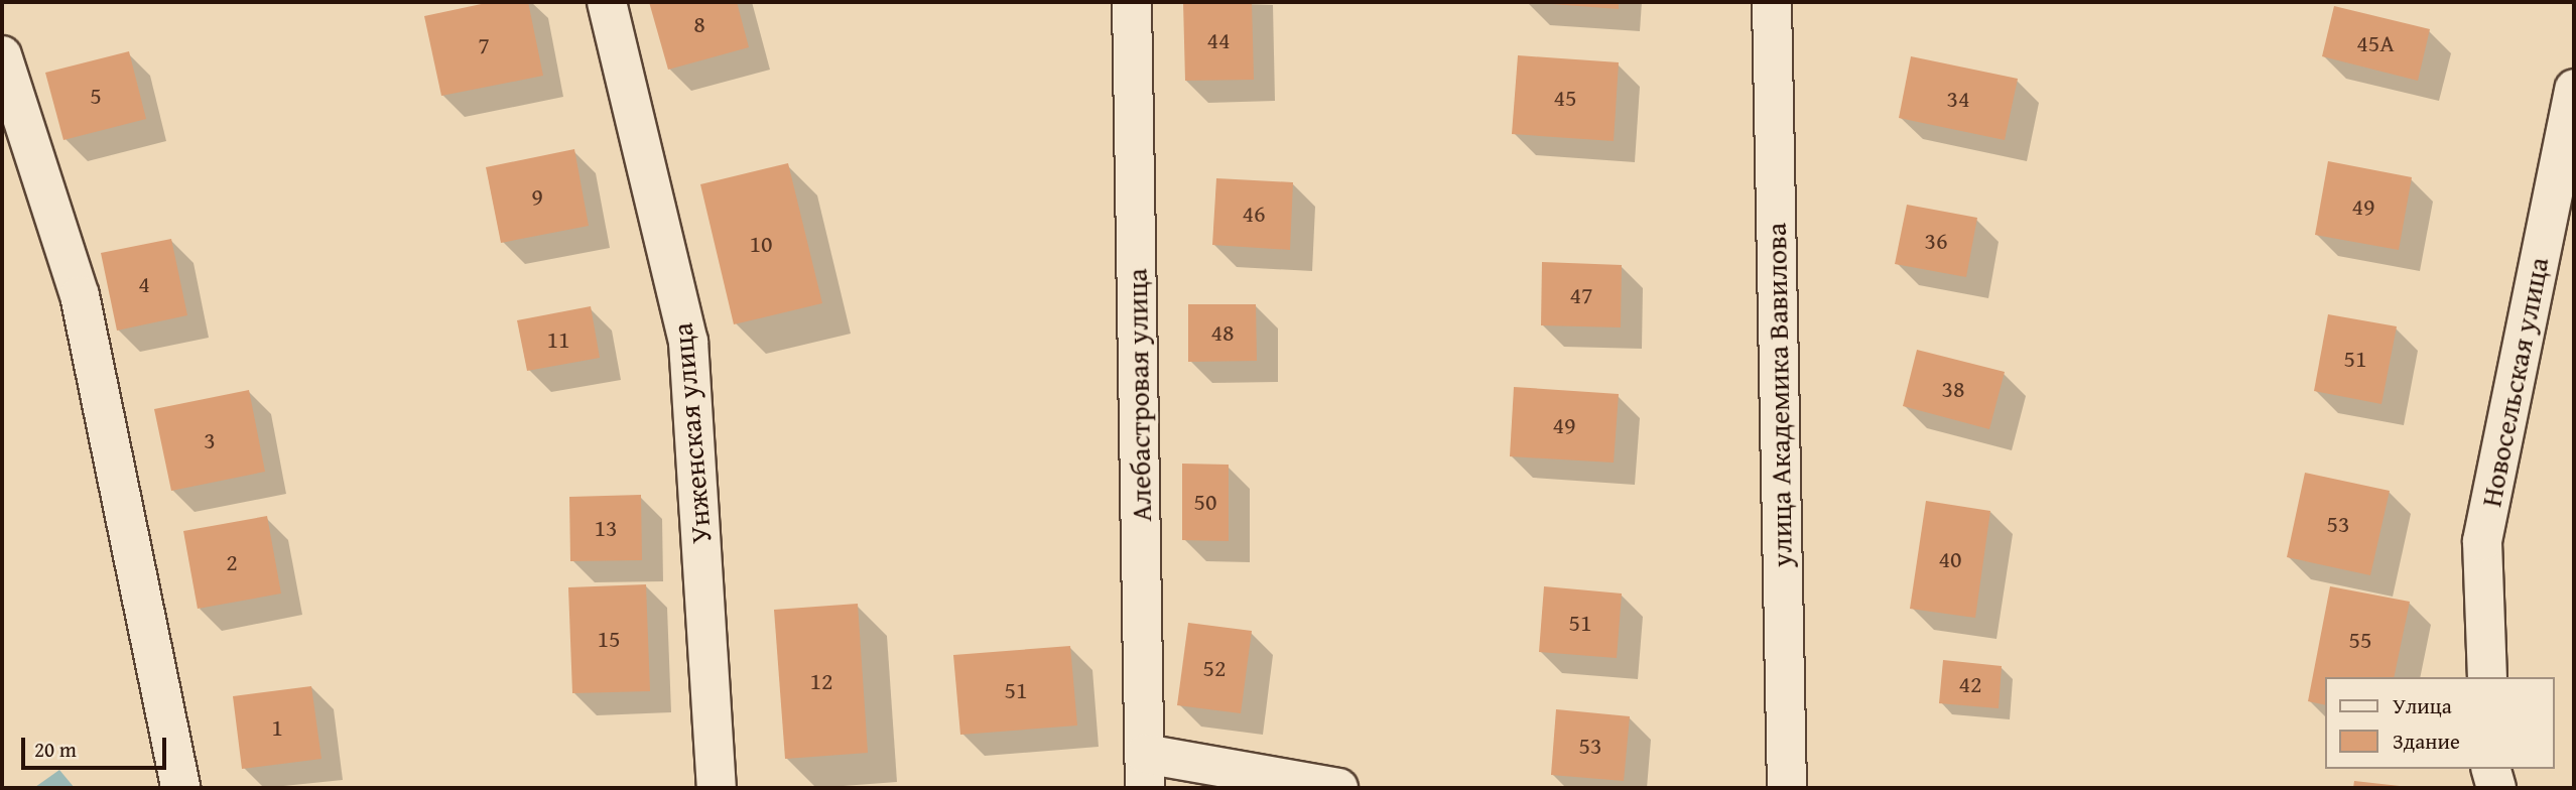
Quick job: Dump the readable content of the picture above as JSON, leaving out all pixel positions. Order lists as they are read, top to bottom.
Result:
{
  "streets": {
    "street": [
      "Новосельская улица",
      "Алебастровая улица",
      "улица Академика Вавилова",
      "Унженская улица"
    ]
  },
  "house_numbers": [
    "8",
    "44",
    "45А",
    "7",
    "5",
    "45",
    "34",
    "9",
    "49",
    "46",
    "36",
    "10",
    "4",
    "47",
    "48",
    "11",
    "51",
    "38",
    "49",
    "3",
    "50",
    "53",
    "13",
    "40",
    "2",
    "51",
    "15",
    "55",
    "52",
    "12",
    "42",
    "51",
    "1",
    "53"
  ],
  "legend": ["Улица", "Здание"],
  "scale_bar": "20 m"
}
